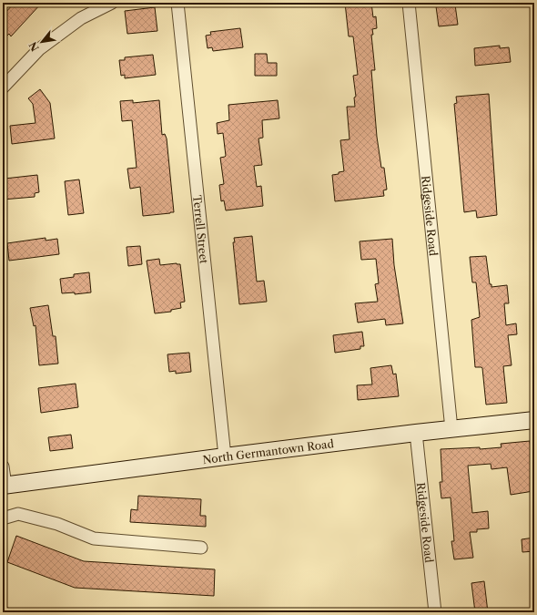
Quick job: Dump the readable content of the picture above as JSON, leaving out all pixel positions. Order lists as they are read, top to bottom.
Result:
{
  "streets": {
    "main road": ["North Germantown Road"],
    "street": ["Ridgeside Road", "Terrell Street"]
  },
  "crossings": [
    ["Ridgeside Road", "North Germantown Road"],
    ["Terrell Street", "North Germantown Road"]
  ],
  "north": "bottom left"
}
